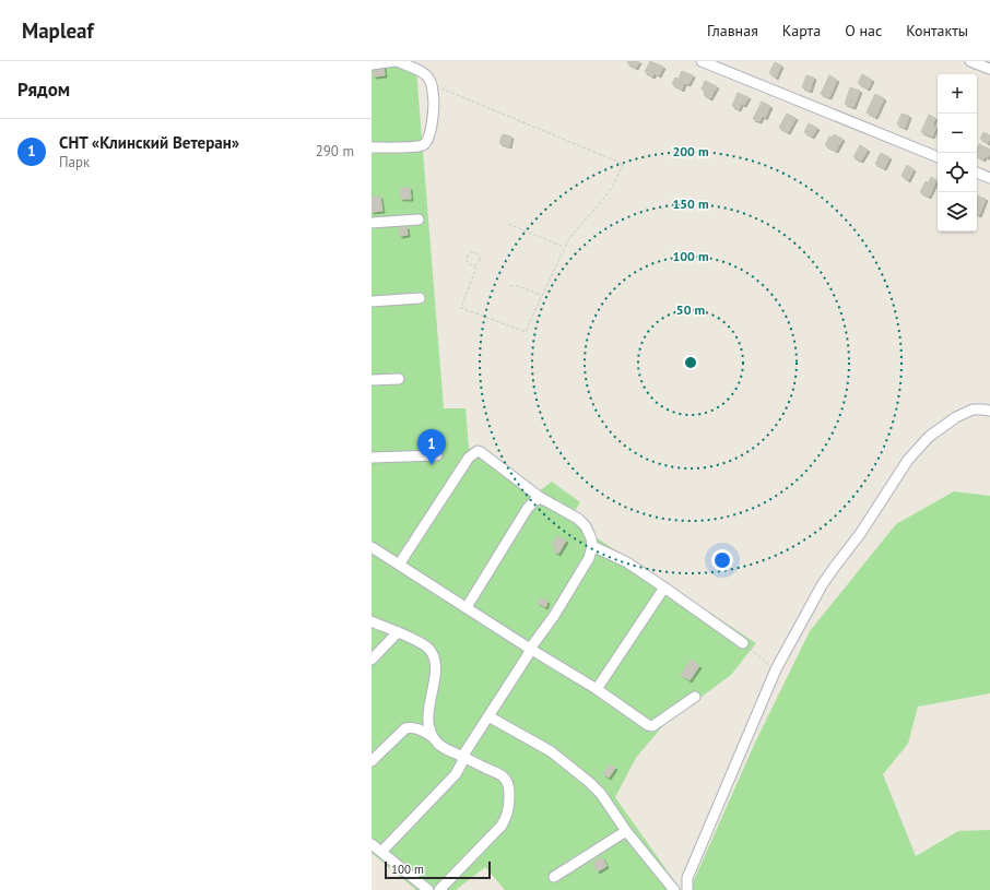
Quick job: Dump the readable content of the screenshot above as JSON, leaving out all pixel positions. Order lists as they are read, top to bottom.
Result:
{
  "scale_bar": "100 m",
  "page": {
    "header": "Mapleaf",
    "nav": [
      "Главная",
      "Карта",
      "О нас",
      "Контакты"
    ],
    "heading": "Рядом",
    "map_buttons": ["+", "−"],
    "list": [
      {
        "mark": "1",
        "name": "СНТ «Клинский Ветеран»",
        "note": "Парк",
        "value": "290 m"
      }
    ],
    "pins": "1",
    "scale": "100 m"
  },
  "rings": [
    "200 m",
    "150 m",
    "100 m",
    "50 m"
  ]
}
